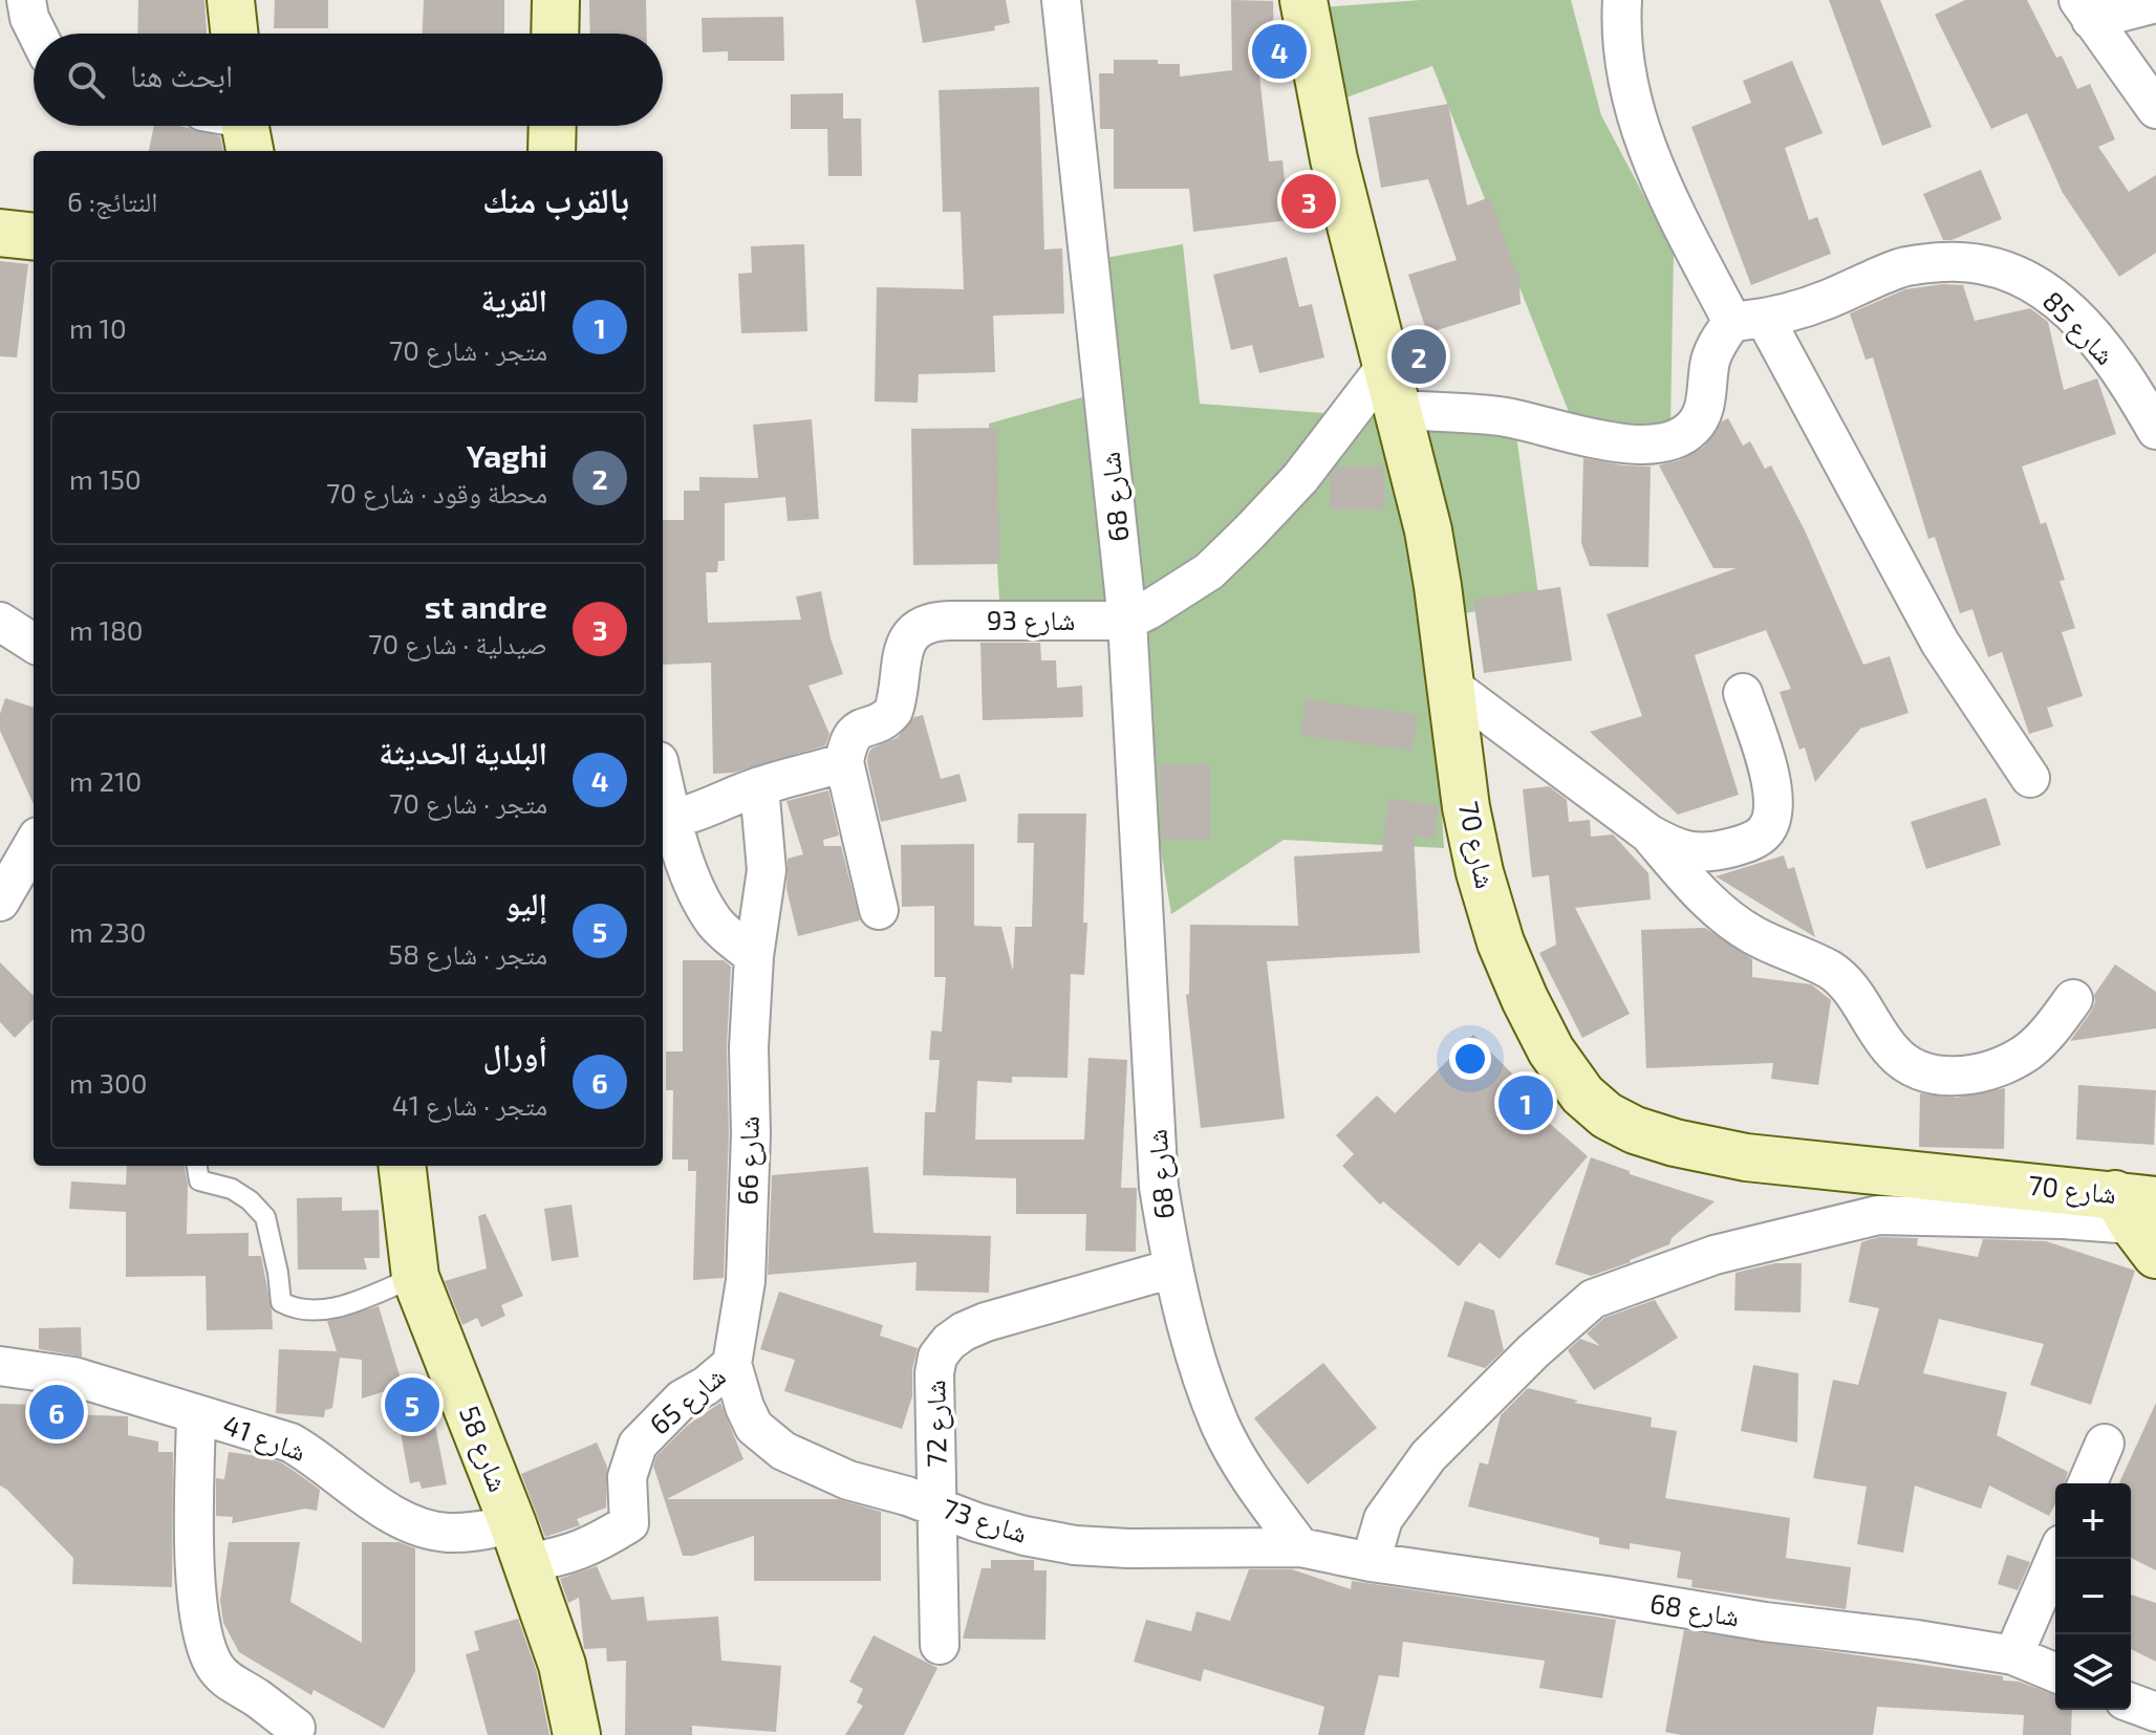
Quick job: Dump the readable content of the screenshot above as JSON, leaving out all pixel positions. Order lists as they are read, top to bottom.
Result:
{
  "streets": {
    "street": [
      "شارع 85",
      "شارع 68",
      "شارع 93",
      "شارع 70",
      "شارع 66",
      "شارع 65",
      "شارع 72",
      "شارع 41",
      "شارع 58",
      "شارع 73"
    ]
  },
  "crossings": [
    ["شارع 68", "شارع 93"],
    ["شارع 68", "شارع 72"],
    ["شارع 68", "شارع 73"],
    ["شارع 66", "شارع 65"],
    ["شارع 66", "شارع 73"],
    ["شارع 65", "شارع 41"],
    ["شارع 65", "شارع 58"],
    ["شارع 65", "شارع 73"],
    ["شارع 72", "شارع 73"],
    ["شارع 41", "شارع 58"]
  ],
  "page": {
    "pins": [
      "4",
      "3",
      "2",
      "1",
      "5",
      "6"
    ],
    "search": "ابحث هنا",
    "heading": ["بالقرب منك", "النتائج: 6"],
    "list": [
      {
        "mark": "1",
        "name": "القرية",
        "note": "متجر · شارع 70",
        "value": "10 m"
      },
      {
        "mark": "2",
        "name": "Yaghi",
        "note": "محطة وقود · شارع 70",
        "value": "150 m"
      },
      {
        "mark": "3",
        "name": "st andre",
        "note": "صيدلية · شارع 70",
        "value": "180 m"
      },
      {
        "mark": "4",
        "name": "البلدية الحديثة",
        "note": "متجر · شارع 70",
        "value": "210 m"
      },
      {
        "mark": "5",
        "name": "إليو",
        "note": "متجر · شارع 58",
        "value": "230 m"
      },
      {
        "mark": "6",
        "name": "أورال",
        "note": "متجر · شارع 41",
        "value": "300 m"
      }
    ],
    "map_buttons": ["+", "−"]
  }
}
